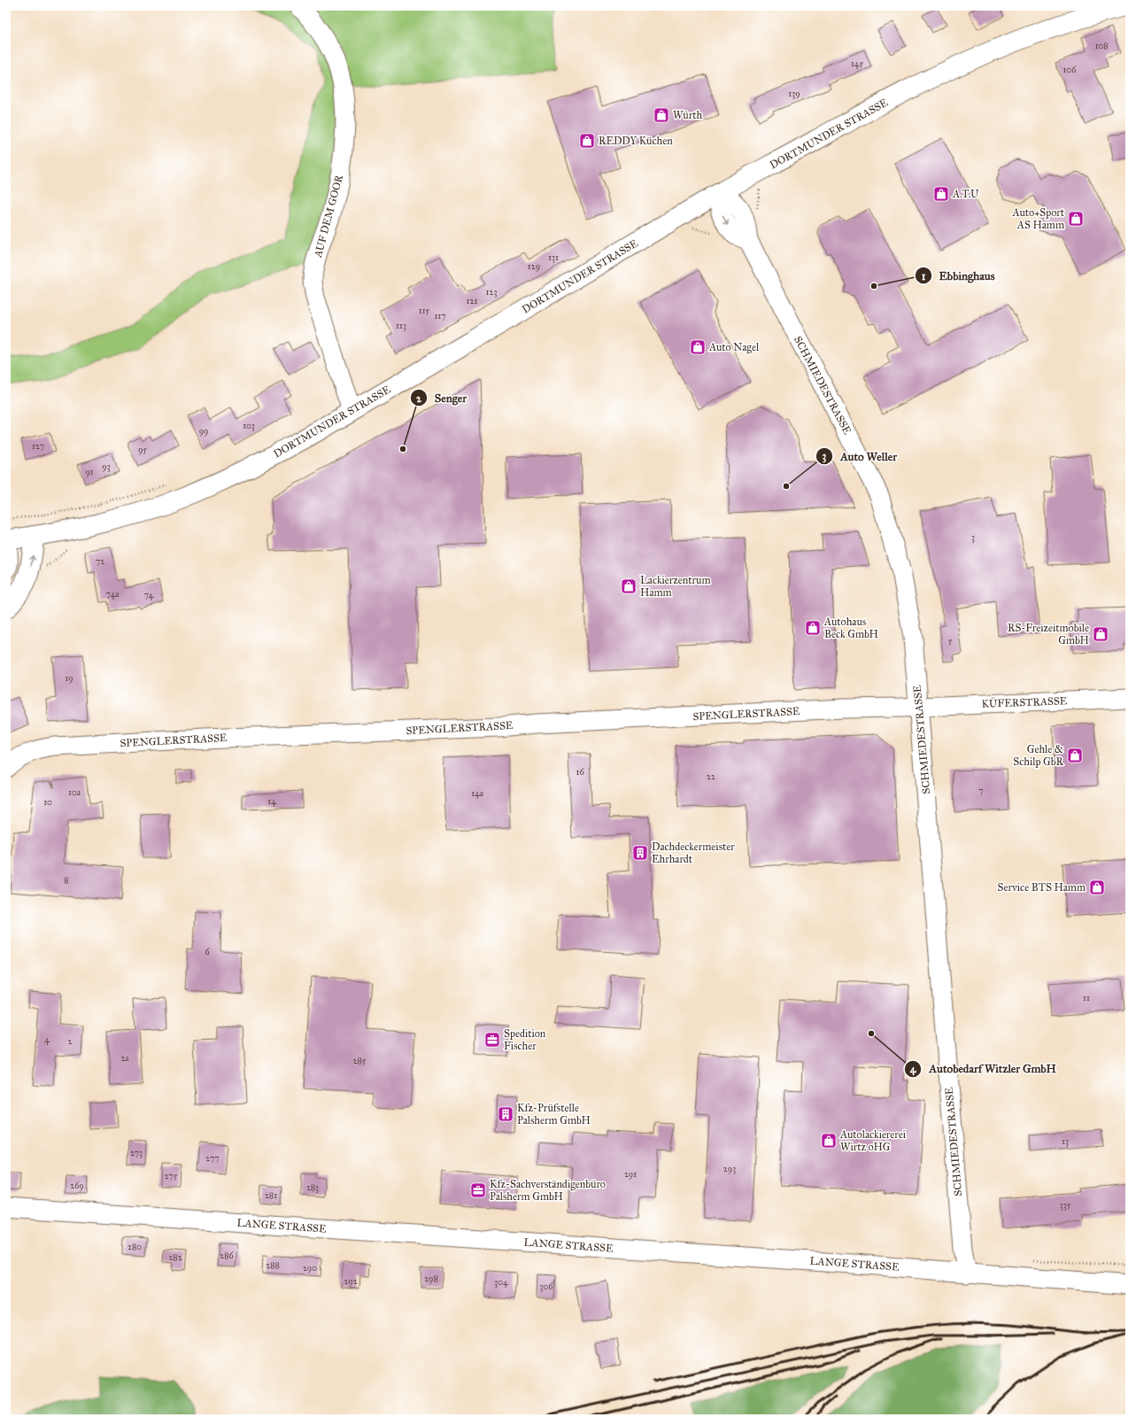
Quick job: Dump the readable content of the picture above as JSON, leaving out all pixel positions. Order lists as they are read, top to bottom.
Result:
{
  "streets": {
    "main road": ["DORTMUNDER STRASSE"],
    "street": [
      "AUF DEM GOOR",
      "SCHMIEDESTRASSE",
      "KÜFERSTRASSE",
      "SPENGLERSTRASSE",
      "LANGE STRASSE"
    ]
  },
  "crossings": [
    ["DORTMUNDER STRASSE", "AUF DEM GOOR"],
    ["DORTMUNDER STRASSE", "SCHMIEDESTRASSE"],
    ["SCHMIEDESTRASSE", "KÜFERSTRASSE"],
    ["SCHMIEDESTRASSE", "SPENGLERSTRASSE"],
    ["SCHMIEDESTRASSE", "LANGE STRASSE"],
    ["KÜFERSTRASSE", "SPENGLERSTRASSE"]
  ],
  "places": {
    "shop": [
      "Würth",
      "REDDY Küchen",
      "A.T.U",
      "Auto+Sport AS Hamm",
      "Auto Nagel",
      "Lackierzentrum Hamm",
      "Autohaus Beck GmbH",
      "RS-Freizeitmobile GmbH",
      "Gehle & Schilp GbR",
      "Service BTS Hamm",
      "Autolackiererei Wirtz oHG"
    ],
    "other": [
      "Ebbinghaus",
      "Senger",
      "Auto Weller",
      "Autobedarf Witzler GmbH"
    ],
    "building": ["Dachdeckermeister Ehrhardt", "Kfz-Prüfstelle Palsherm GmbH"],
    "office": ["Spedition Fischer", "Kfz-Sachverständigenbüro Palsherm GmbH"]
  },
  "house_numbers": [
    "108",
    "145",
    "106",
    "139",
    "131",
    "129",
    "123",
    "121",
    "115",
    "117",
    "113",
    "103",
    "99",
    "127",
    "95",
    "93",
    "91",
    "3",
    "72",
    "74a",
    "74",
    "5",
    "19",
    "16",
    "22",
    "7",
    "10a",
    "14a",
    "14",
    "10",
    "8",
    "6",
    "11",
    "4",
    "2",
    "2a",
    "285",
    "13",
    "273",
    "277",
    "293",
    "291",
    "275",
    "269",
    "283",
    "281",
    "335",
    "280",
    "286",
    "282",
    "288",
    "290",
    "298",
    "292",
    "304",
    "306"
  ]
}
